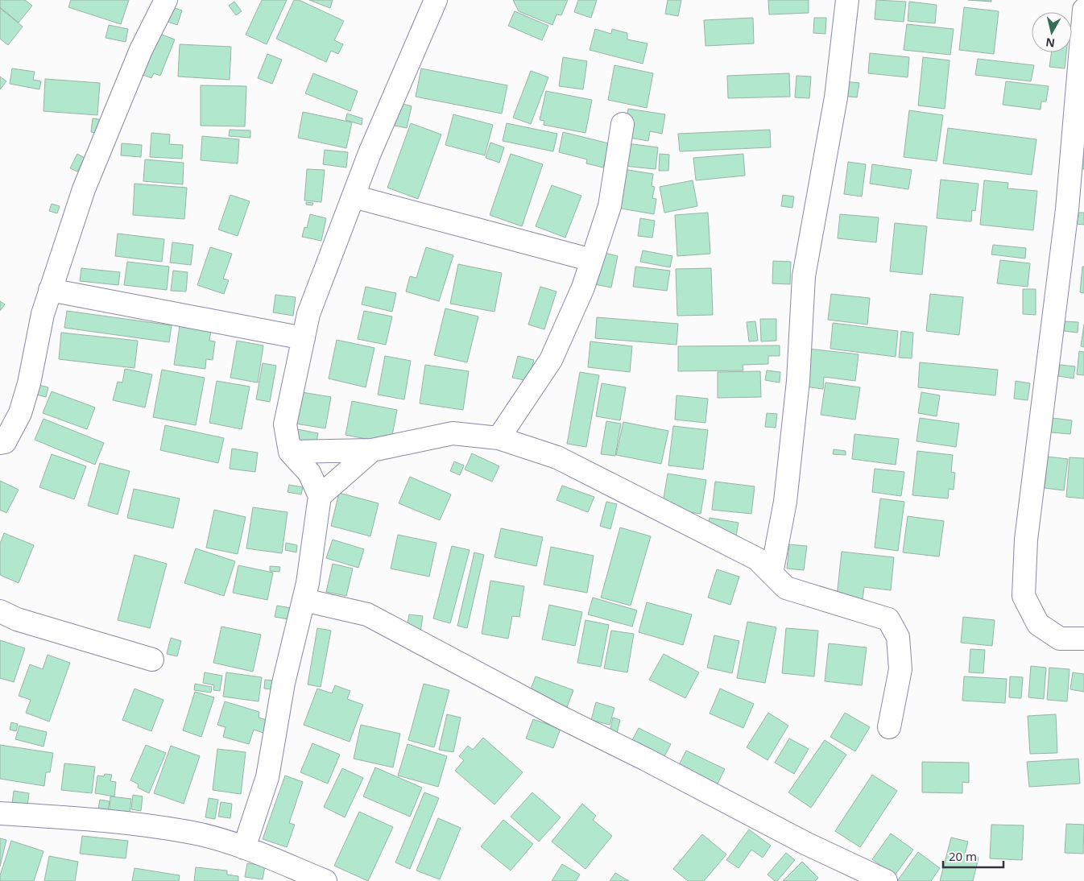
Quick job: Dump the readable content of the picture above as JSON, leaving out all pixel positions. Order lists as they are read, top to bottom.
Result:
{
  "scale_bar": "20 m",
  "north": "bottom"
}
